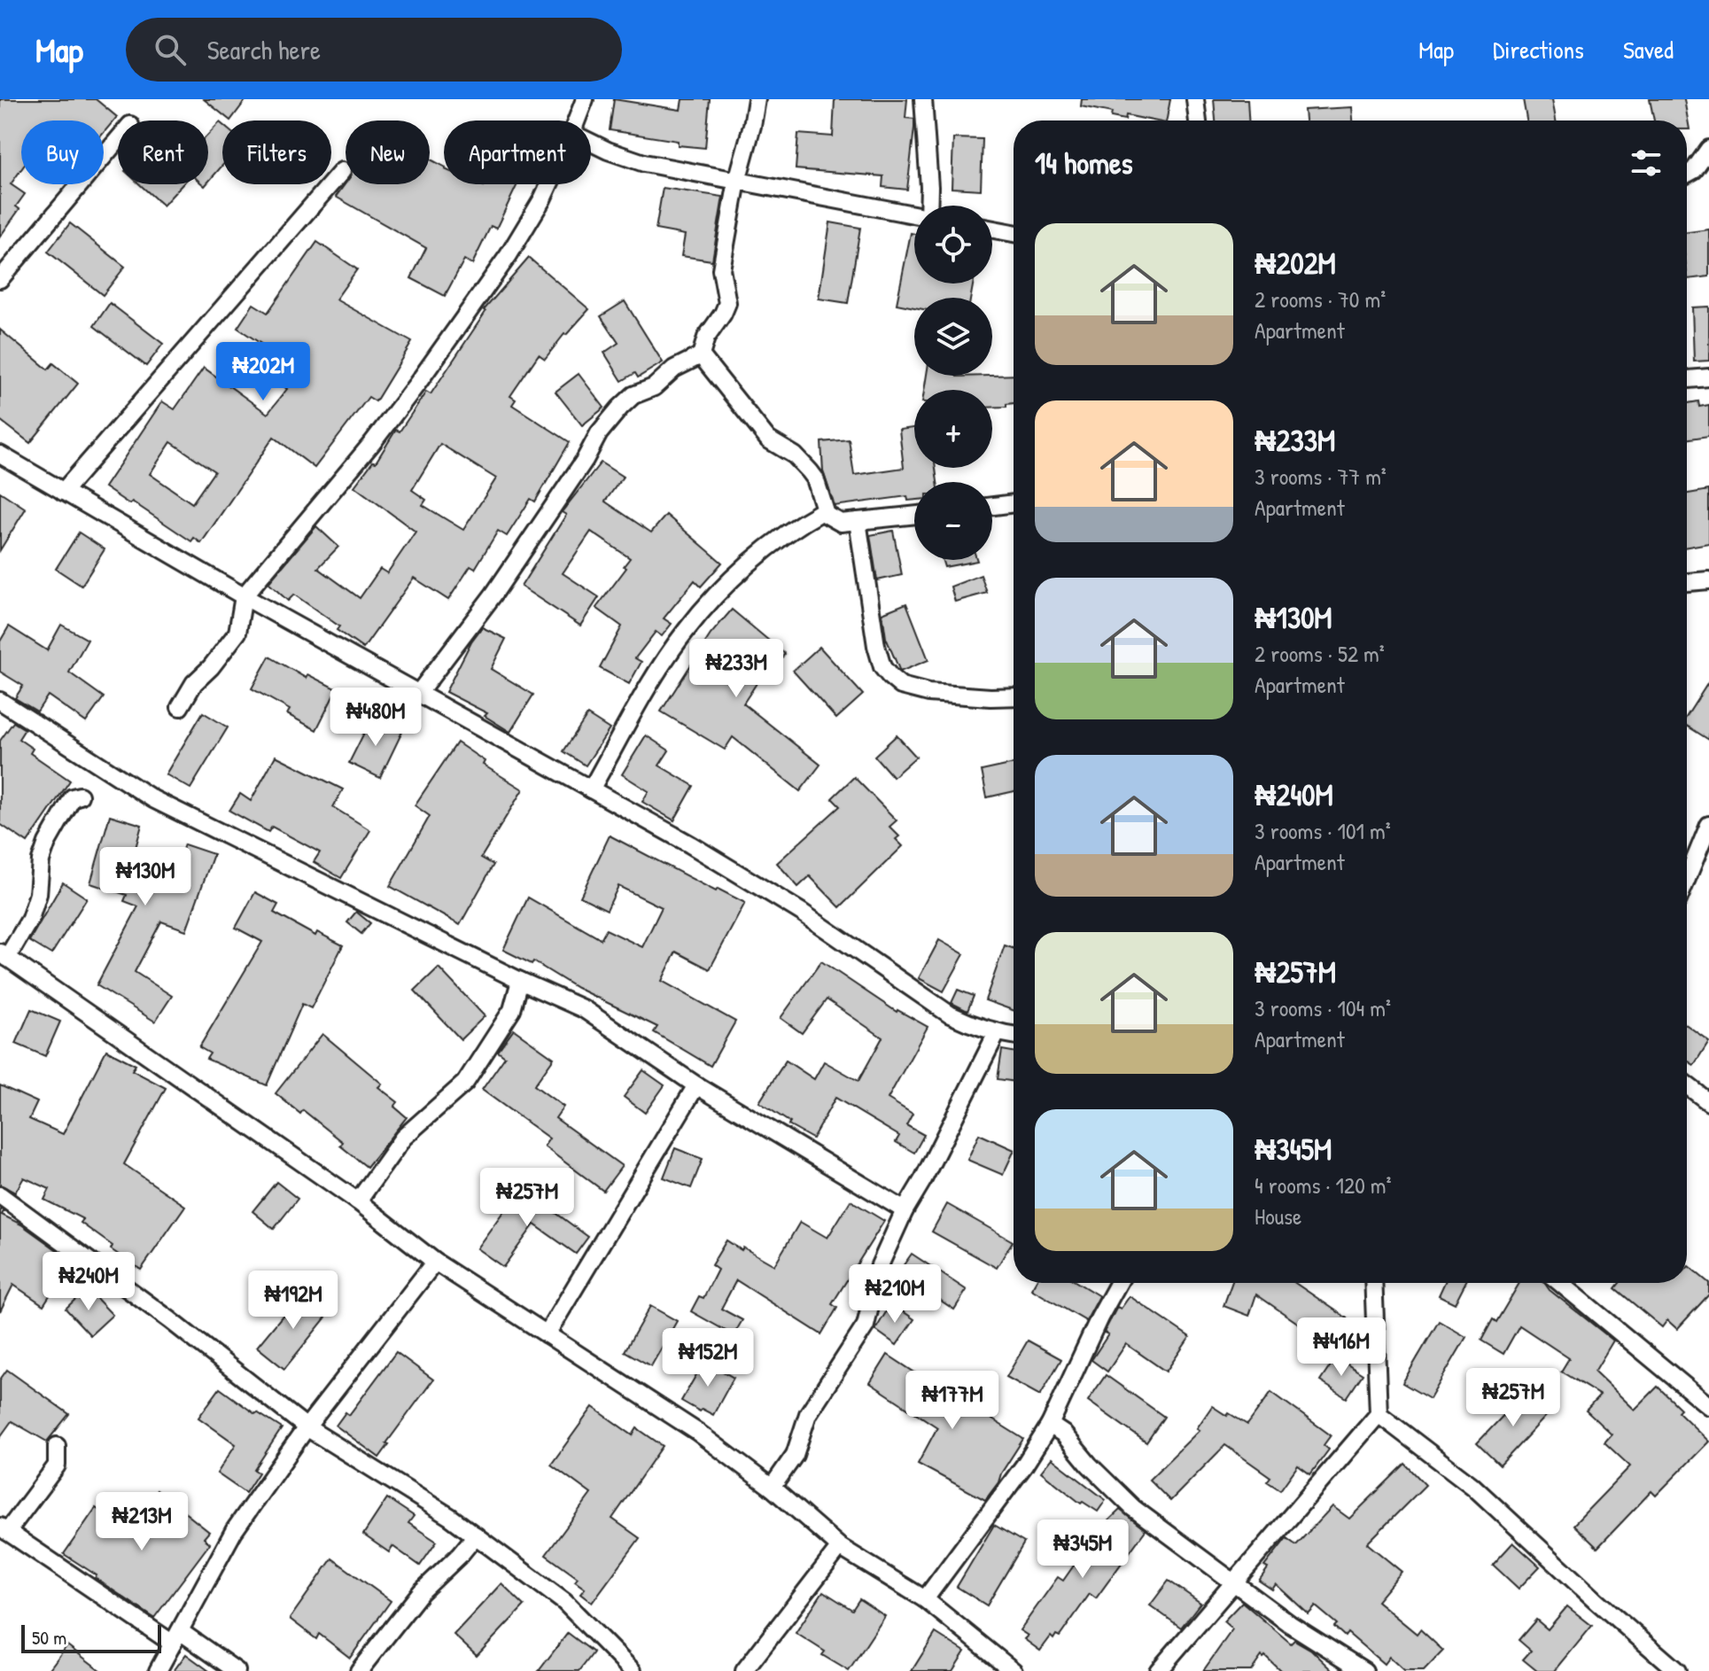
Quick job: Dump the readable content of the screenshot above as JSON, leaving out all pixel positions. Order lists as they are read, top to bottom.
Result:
{
  "scale_bar": "50 m",
  "page": {
    "header": "Map",
    "search": "Search here",
    "nav": ["Map", "Directions", "Saved"],
    "chip": [
      "Buy",
      "Rent",
      "Filters",
      "New",
      "Apartment"
    ],
    "heading": "14 homes",
    "map_buttons": ["+", "−"],
    "list": [
      {
        "name": "₦202M",
        "note": "2 rooms · 70 m² · Apartment"
      },
      {
        "name": "₦233M",
        "note": "3 rooms · 77 m² · Apartment"
      },
      {
        "name": "₦130M",
        "note": "2 rooms · 52 m² · Apartment"
      },
      {
        "name": "₦240M",
        "note": "3 rooms · 101 m² · Apartment"
      },
      {
        "name": "₦257M",
        "note": "3 rooms · 104 m² · Apartment"
      },
      {
        "name": "₦345M",
        "note": "4 rooms · 120 m² · House"
      }
    ],
    "price": [
      "₦202M",
      "₦233M",
      "₦480M",
      "₦130M",
      "₦257M",
      "₦240M",
      "₦210M",
      "₦192M",
      "₦416M",
      "₦152M",
      "₦257M",
      "₦177M",
      "₦213M",
      "₦345M"
    ],
    "scale": "50 m"
  }
}
